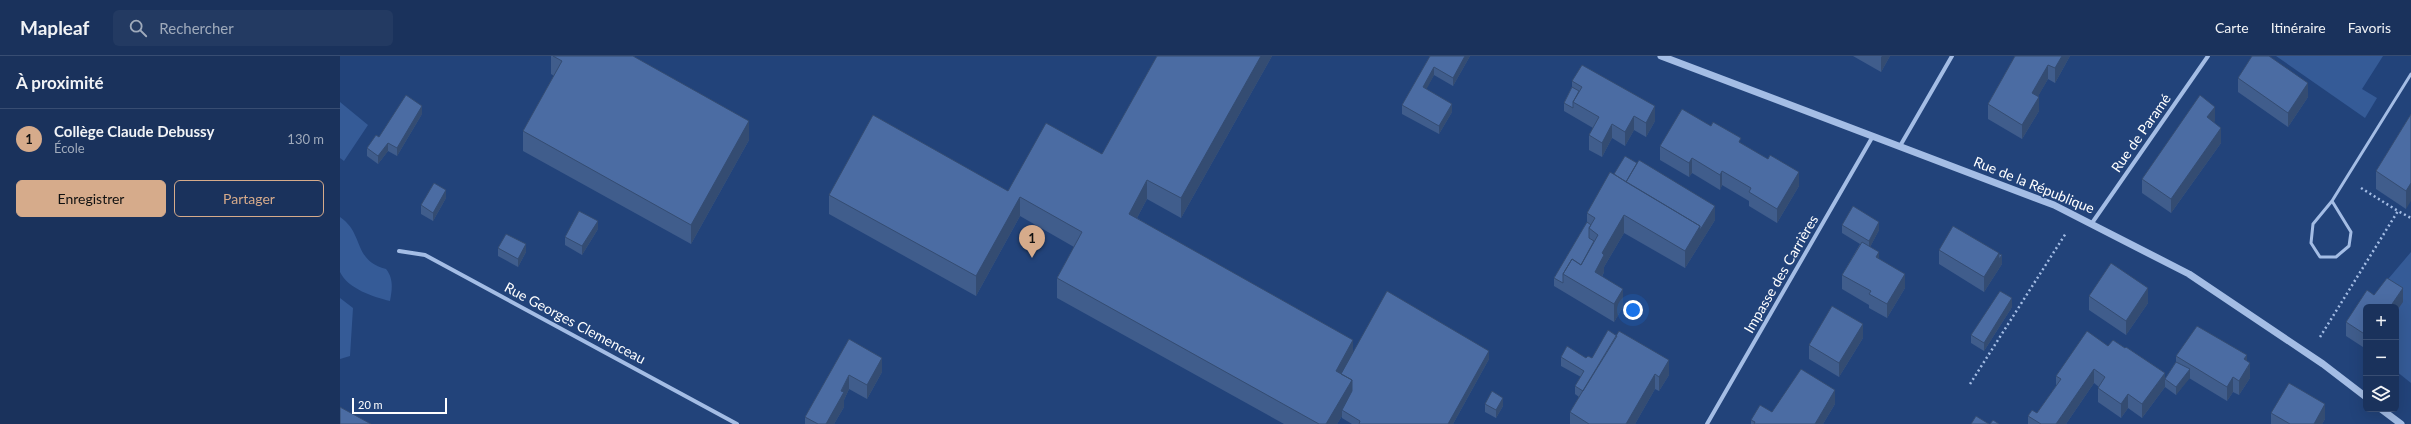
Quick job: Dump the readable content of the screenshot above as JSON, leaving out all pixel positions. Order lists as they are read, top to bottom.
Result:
{
  "streets": {
    "street": [
      "Rue de Paramé",
      "Rue de la République",
      "Impasse des Carrières",
      "Rue Georges Clemenceau"
    ]
  },
  "crossings": [
    ["Rue de Paramé", "Rue de la République"],
    ["Rue de la République", "Impasse des Carrières"]
  ],
  "scale_bar": "20 m",
  "page": {
    "header": "Mapleaf",
    "search": "Rechercher",
    "nav": ["Carte", "Itinéraire", "Favoris"],
    "heading": "À proximité",
    "list": [
      {
        "mark": "1",
        "name": "Collège Claude Debussy",
        "note": "École",
        "value": "130 m"
      }
    ],
    "buttons": ["Enregistrer", "Partager"],
    "pins": "1",
    "map_buttons": ["+", "−"],
    "scale": "20 m"
  }
}
